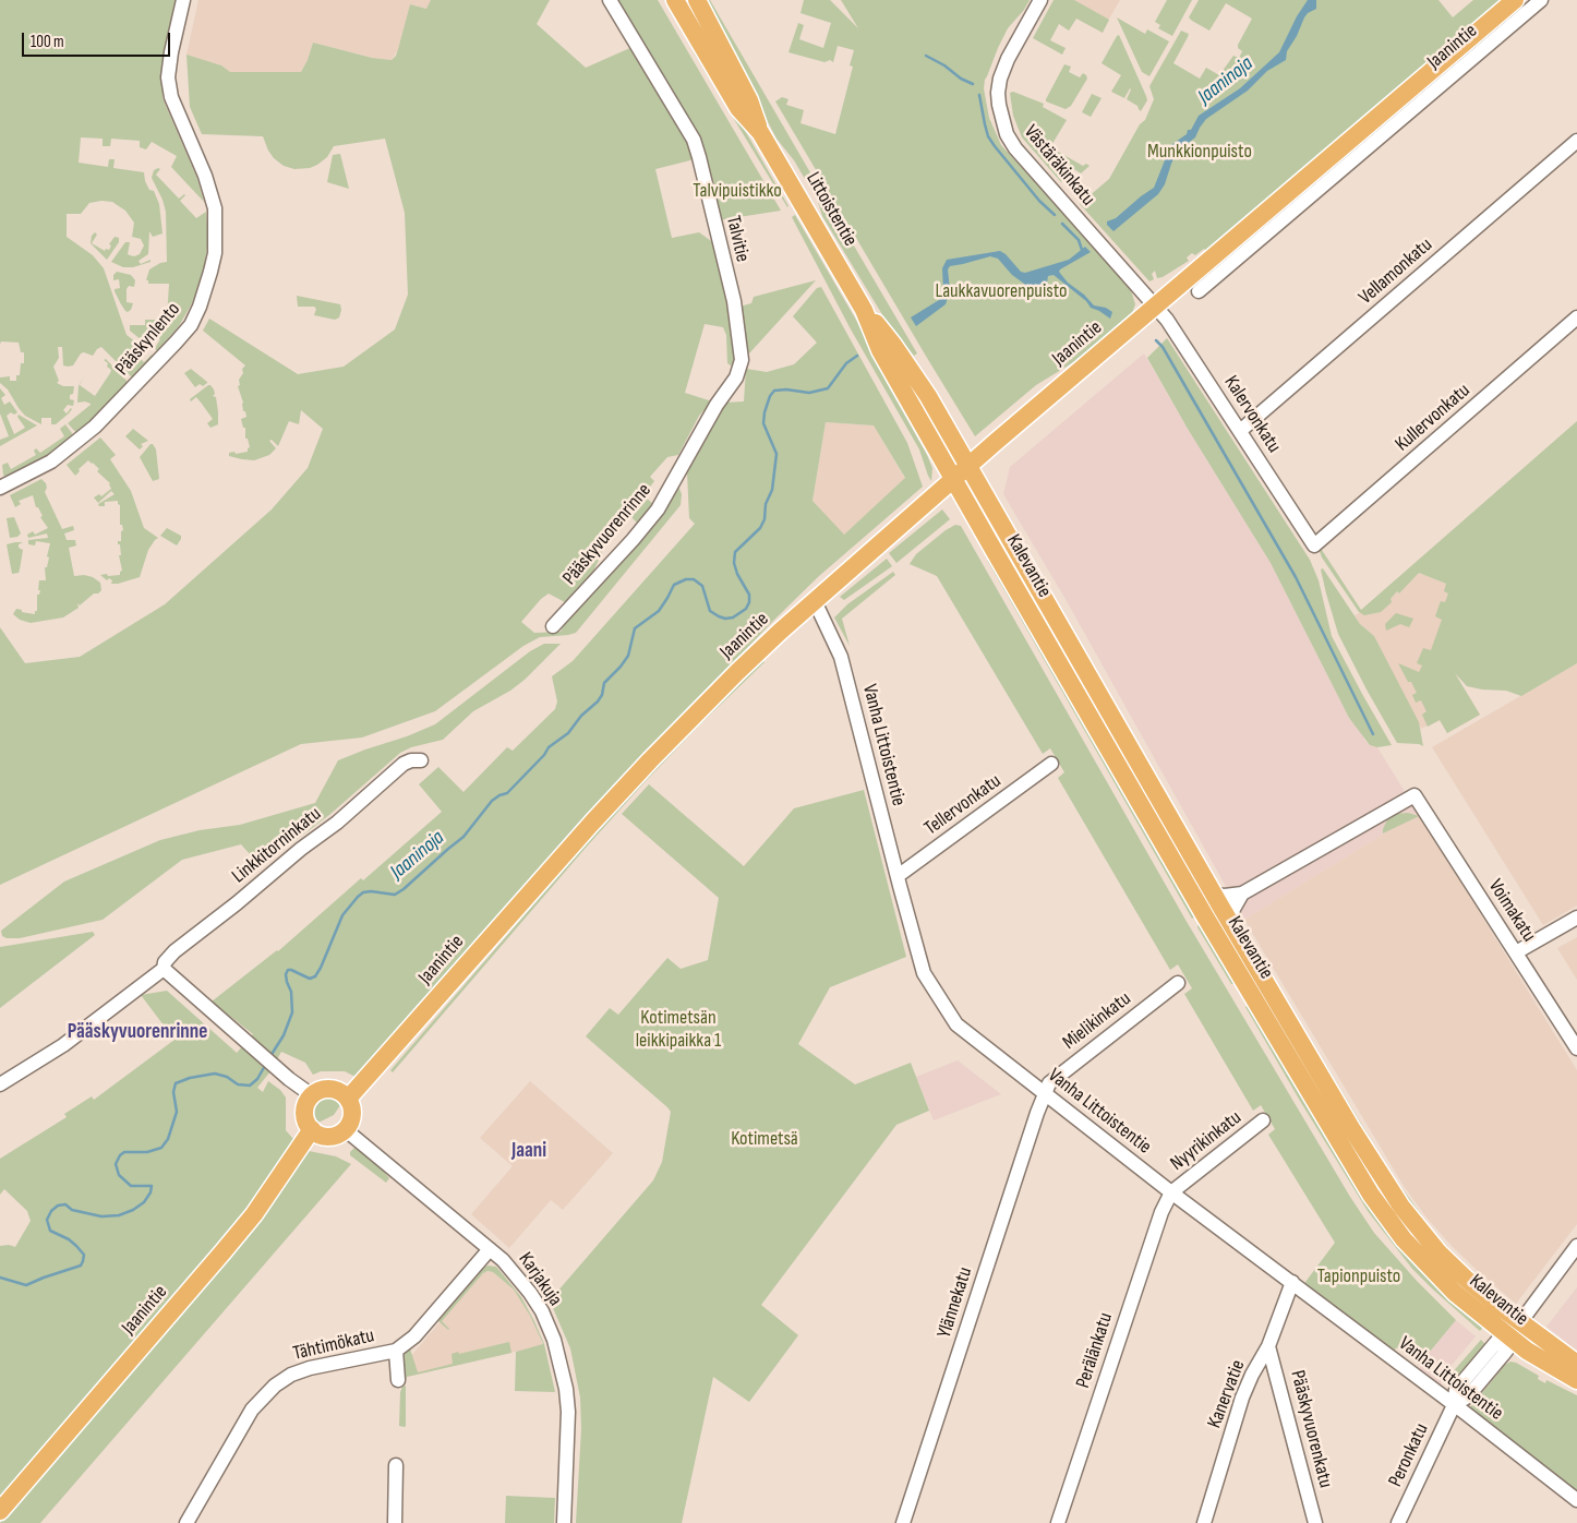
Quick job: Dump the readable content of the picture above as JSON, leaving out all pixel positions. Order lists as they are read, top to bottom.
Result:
{
  "streets": {
    "main road": ["Jaanintie", "Littoistentie", "Kalevantie"],
    "street": [
      "Västäräkinkatu",
      "Talvitie",
      "Vellamonkatu",
      "Pääskynlento",
      "Kalervonkatu",
      "Kullervonkatu",
      "Pääskyvuorenrinne",
      "Vanha Littoistentie",
      "Tellervonkatu",
      "Linkkitorninkatu",
      "Voimakatu",
      "Mielikinkatu",
      "Nyyrikinkatu",
      "Karjakuja",
      "Ylännekatu",
      "Tähtimökatu",
      "Perälänkatu",
      "Kanervatie",
      "Pääskyvuorenkatu",
      "Peronkatu"
    ]
  },
  "crossings": [
    ["Jaanintie", "Västäräkinkatu"],
    ["Jaanintie", "Littoistentie"],
    ["Jaanintie", "Kalervonkatu"],
    ["Jaanintie", "Kalevantie"],
    ["Jaanintie", "Vanha Littoistentie"],
    ["Jaanintie", "Karjakuja"],
    ["Västäräkinkatu", "Kalervonkatu"],
    ["Littoistentie", "Kalevantie"],
    ["Talvitie", "Pääskyvuorenrinne"],
    ["Vellamonkatu", "Kalervonkatu"],
    ["Kalervonkatu", "Kullervonkatu"],
    ["Kalevantie", "Peronkatu"],
    ["Vanha Littoistentie", "Tellervonkatu"],
    ["Vanha Littoistentie", "Mielikinkatu"],
    ["Vanha Littoistentie", "Nyyrikinkatu"],
    ["Vanha Littoistentie", "Ylännekatu"],
    ["Vanha Littoistentie", "Perälänkatu"],
    ["Vanha Littoistentie", "Kanervatie"],
    ["Vanha Littoistentie", "Peronkatu"],
    ["Mielikinkatu", "Ylännekatu"],
    ["Nyyrikinkatu", "Perälänkatu"],
    ["Karjakuja", "Tähtimökatu"],
    ["Kanervatie", "Pääskyvuorenkatu"]
  ],
  "districts": ["Pääskyvuorenrinne", "Jaani"],
  "water": ["Jaaninoja"],
  "parks": [
    "Munkkionpuisto",
    "Talvipuistikko",
    "Laukkavuorenpuisto",
    "Kotimetsän leikkipaikka 1",
    "Kotimetsä",
    "Tapionpuisto"
  ],
  "scale_bar": "100 m"
}
